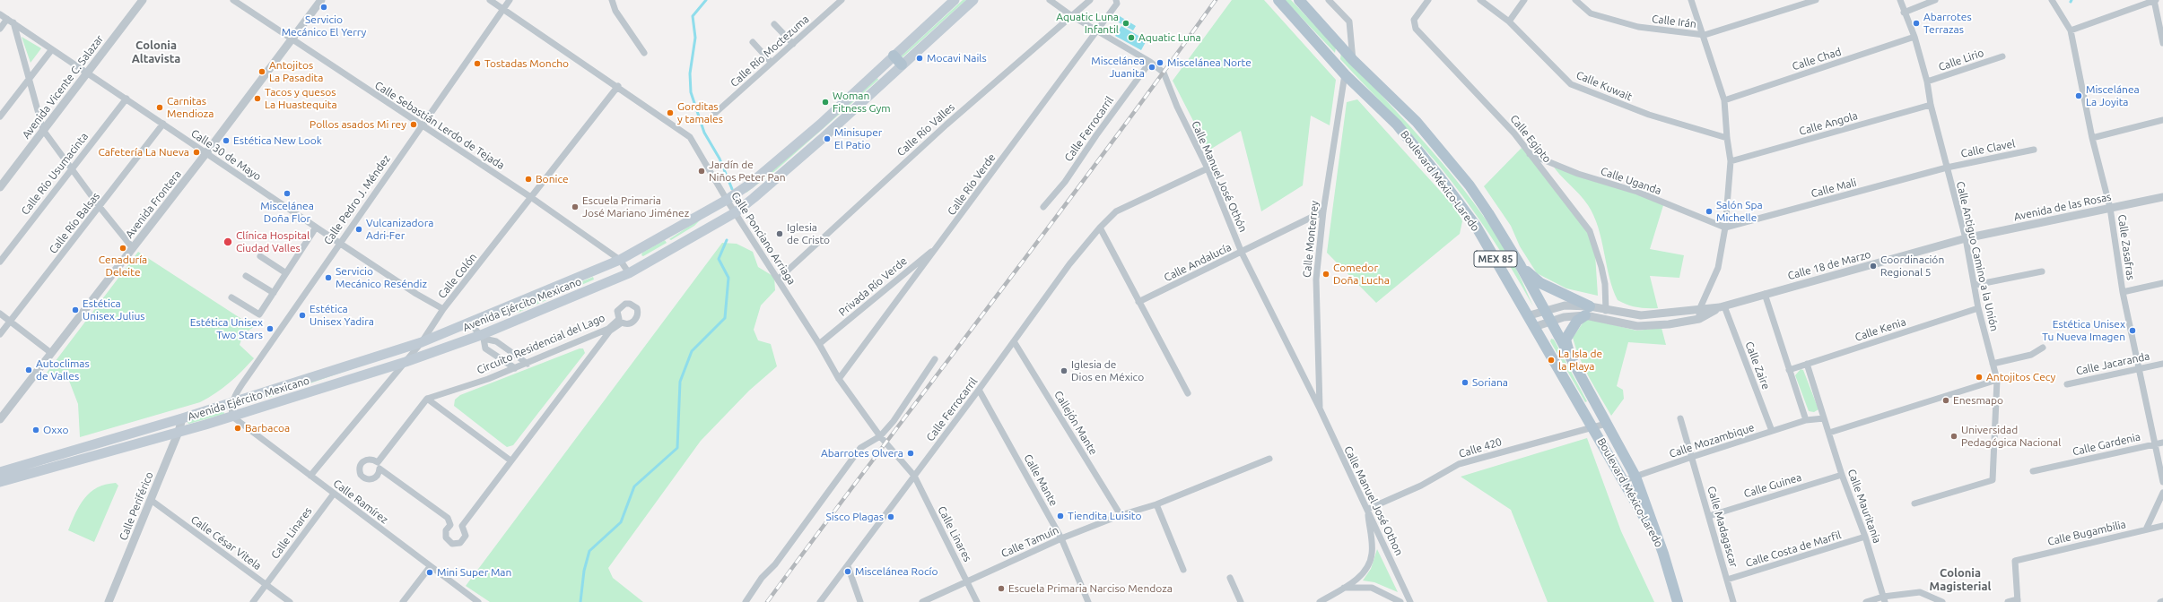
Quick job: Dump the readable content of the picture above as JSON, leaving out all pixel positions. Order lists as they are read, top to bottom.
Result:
{
  "streets": {
    "main road": ["Boulevard México-Laredo", "MEX 85", "Avenida Ejército Mexicano"],
    "street": [
      "Calle Irán",
      "Calle Río Moctezuma",
      "Calle Chad",
      "Calle Lirio",
      "Calle Kuwait",
      "Avenida Vicente C. Salazar",
      "Calle Angola",
      "Calle Sebastián Lerdo de Tejada",
      "Calle Ferrocarril",
      "Calle Río Valles",
      "Calle Egipto",
      "Calle Clavel",
      "Calle 30 de Mayo",
      "Calle Río Usumacinta",
      "Calle Manuel José Othón",
      "Calle Uganda",
      "Calle Río Verde",
      "Calle Mali",
      "Calle Pedro J. Méndez",
      "Avenida Frontera",
      "Avenida de las Rosas",
      "Calle Río Balsas",
      "Calle Ponciano Arriaga",
      "Calle Monterrey",
      "Calle Zasafras",
      "Calle Antiguo Camino a la Unión",
      "Calle Andalucía",
      "Calle 18 de Marzo",
      "Calle Colón",
      "Privada Río Verde",
      "Calle Kenia",
      "Circuito Residencial del Lago",
      "Calle Jacaranda",
      "Calle Zaire",
      "Callejón Mante",
      "Calle Mozambique",
      "Calle Gardenia",
      "Calle 420",
      "Calle Mante",
      "Calle Guinea",
      "Calle Manuel José Othon",
      "Calle Ramírez",
      "Calle Periférico",
      "Calle Mauritania",
      "Calle Madagascar",
      "Calle Linares",
      "Calle Bugambilia",
      "Calle Tamuín",
      "Calle César Vitela",
      "Calle Costa de Marfil"
    ]
  },
  "crossings": [
    ["Calle Chad", "Calle Antiguo Camino a la Unión"],
    ["Calle Lirio", "Calle Antiguo Camino a la Unión"],
    ["Avenida Vicente C. Salazar", "Calle 30 de Mayo"],
    ["Calle Angola", "Calle Antiguo Camino a la Unión"],
    ["Calle Sebastián Lerdo de Tejada", "Calle Pedro J. Méndez"],
    ["Calle Sebastián Lerdo de Tejada", "Avenida Frontera"],
    ["Calle Sebastián Lerdo de Tejada", "Calle Colón"],
    ["Calle Sebastián Lerdo de Tejada", "Avenida Ejército Mexicano"],
    ["Calle Ferrocarril", "Calle Manuel José Othón"],
    ["Calle Ferrocarril", "Calle Ponciano Arriaga"],
    ["Calle Ferrocarril", "Callejón Mante"],
    ["Calle Ferrocarril", "Calle Mante"],
    ["Calle Ferrocarril", "Calle Linares"],
    ["Calle Río Valles", "Calle Manuel José Othón"],
    ["Calle Río Valles", "Calle Ponciano Arriaga"],
    ["Calle Egipto", "Calle Uganda"],
    ["Calle Egipto", "Calle 18 de Marzo"],
    ["Calle Clavel", "Calle Mali"],
    ["Calle Clavel", "Calle Antiguo Camino a la Unión"],
    ["Calle 30 de Mayo", "Calle Río Usumacinta"],
    ["Calle 30 de Mayo", "Calle Pedro J. Méndez"],
    ["Calle 30 de Mayo", "Avenida Frontera"],
    ["Calle 30 de Mayo", "Calle Río Balsas"],
    ["Calle 30 de Mayo", "Calle Colón"],
    ["Calle Manuel José Othón", "Calle Río Verde"],
    ["Calle Manuel José Othón", "Calle Monterrey"],
    ["Calle Manuel José Othón", "Calle Andalucía"],
    ["Calle Manuel José Othón", "Calle Manuel José Othon"],
    ["Boulevard México-Laredo", "Calle Monterrey"],
    ["Boulevard México-Laredo", "MEX 85"],
    ["Boulevard México-Laredo", "Calle 18 de Marzo"],
    ["Boulevard México-Laredo", "Calle Mozambique"],
    ["Boulevard México-Laredo", "Calle 420"],
    ["Calle Uganda", "Calle Mali"],
    ["Calle Río Verde", "Calle Ponciano Arriaga"],
    ["Calle Río Verde", "Privada Río Verde"],
    ["Calle Mali", "Calle Antiguo Camino a la Unión"],
    ["Calle Pedro J. Méndez", "Calle Ponciano Arriaga"],
    ["Calle Pedro J. Méndez", "Avenida Ejército Mexicano"],
    ["Calle Pedro J. Méndez", "Calle Ramírez"],
    ["Avenida de las Rosas", "Calle Zasafras"],
    ["Avenida de las Rosas", "Calle Antiguo Camino a la Unión"],
    ["Avenida de las Rosas", "Calle 18 de Marzo"],
    ["Calle Ponciano Arriaga", "Calle Colón"],
    ["Calle Ponciano Arriaga", "Privada Río Verde"],
    ["Calle Ponciano Arriaga", "Avenida Ejército Mexicano"],
    ["Calle Ponciano Arriaga", "Calle Linares"],
    ["Calle Monterrey", "Calle Andalucía"],
    ["Calle Monterrey", "Calle Manuel José Othon"],
    ["Calle Zasafras", "Calle Jacaranda"],
    ["Calle Zasafras", "Calle Gardenia"],
    ["Calle Antiguo Camino a la Unión", "Calle 18 de Marzo"],
    ["Calle Antiguo Camino a la Unión", "Calle Kenia"],
    ["Calle 18 de Marzo", "Calle Zaire"],
    ["Calle Colón", "Avenida Ejército Mexicano"],
    ["Calle Colón", "Calle Ramírez"],
    ["Avenida Ejército Mexicano", "Calle Ramírez"],
    ["Avenida Ejército Mexicano", "Calle Periférico"],
    ["Calle Kenia", "Calle Mauritania"],
    ["Calle Zaire", "Calle Mozambique"],
    ["Callejón Mante", "Calle Tamuín"],
    ["Calle Mozambique", "Calle Madagascar"],
    ["Calle 420", "Calle Manuel José Othon"],
    ["Calle Mante", "Calle Tamuín"],
    ["Calle Guinea", "Calle Mauritania"],
    ["Calle Guinea", "Calle Madagascar"],
    ["Calle Ramírez", "Calle Linares"],
    ["Calle Periférico", "Calle César Vitela"],
    ["Calle Mauritania", "Calle Costa de Marfil"],
    ["Calle Madagascar", "Calle Costa de Marfil"],
    ["Calle Linares", "Calle Tamuín"],
    ["Calle Linares", "Calle César Vitela"]
  ],
  "districts": ["Colonia Altavista", "Colonia Magisterial"],
  "places": [
    "Servicio Mecánico El Yerry",
    "Aquatic Luna Infantil",
    "Abarrotes Terrazas",
    "Aquatic Luna",
    "Mocavi Nails",
    "Miscelánea Norte",
    "Tostadas Moncho",
    "Miscelánea Juanita",
    "Antojitos La Pasadita",
    "Miscelánea La Joyita",
    "Tacos y quesos La Huastequita",
    "Woman Fitness Gym",
    "Carnitas Mendioza",
    "Gorditas y tamales",
    "Pollos asados Mi rey",
    "Minisuper El Patio",
    "Estética New Look",
    "Cafetería La Nueva",
    "Jardín de Niños Peter Pan",
    "Bonice",
    "Miscelánea Doña Flor",
    "Escuela Primaria José Mariano Jiménez",
    "Salón Spa Michelle",
    "Vulcanizadora Adri-Fer",
    "Iglesia de Cristo",
    "Clínica Hospital Ciudad Valles",
    "Cenaduría Deleite",
    "Coordinación Regional 5",
    "Comedor Doña Lucha",
    "Servicio Mecánico Reséndiz",
    "Estética Unisex Julius",
    "Estética Unisex Yadira",
    "Estética Unisex Two Stars",
    "Estética Unisex Tu Nueva Imagen",
    "La Isla de la Playa",
    "Autoclimas de Valles",
    "Iglesia de Dios en México",
    "Antojitos Cecy",
    "Soriana",
    "Enesmapo",
    "Barbacoa",
    "Oxxo",
    "Universidad Pedagógica Nacional",
    "Abarrotes Olvera",
    "Tiendita Luisito",
    "Sisco Plagas",
    "Miscelánea Rocío",
    "Mini Super Man",
    "Escuela Primaria Narciso Mendoza"
  ]
}
